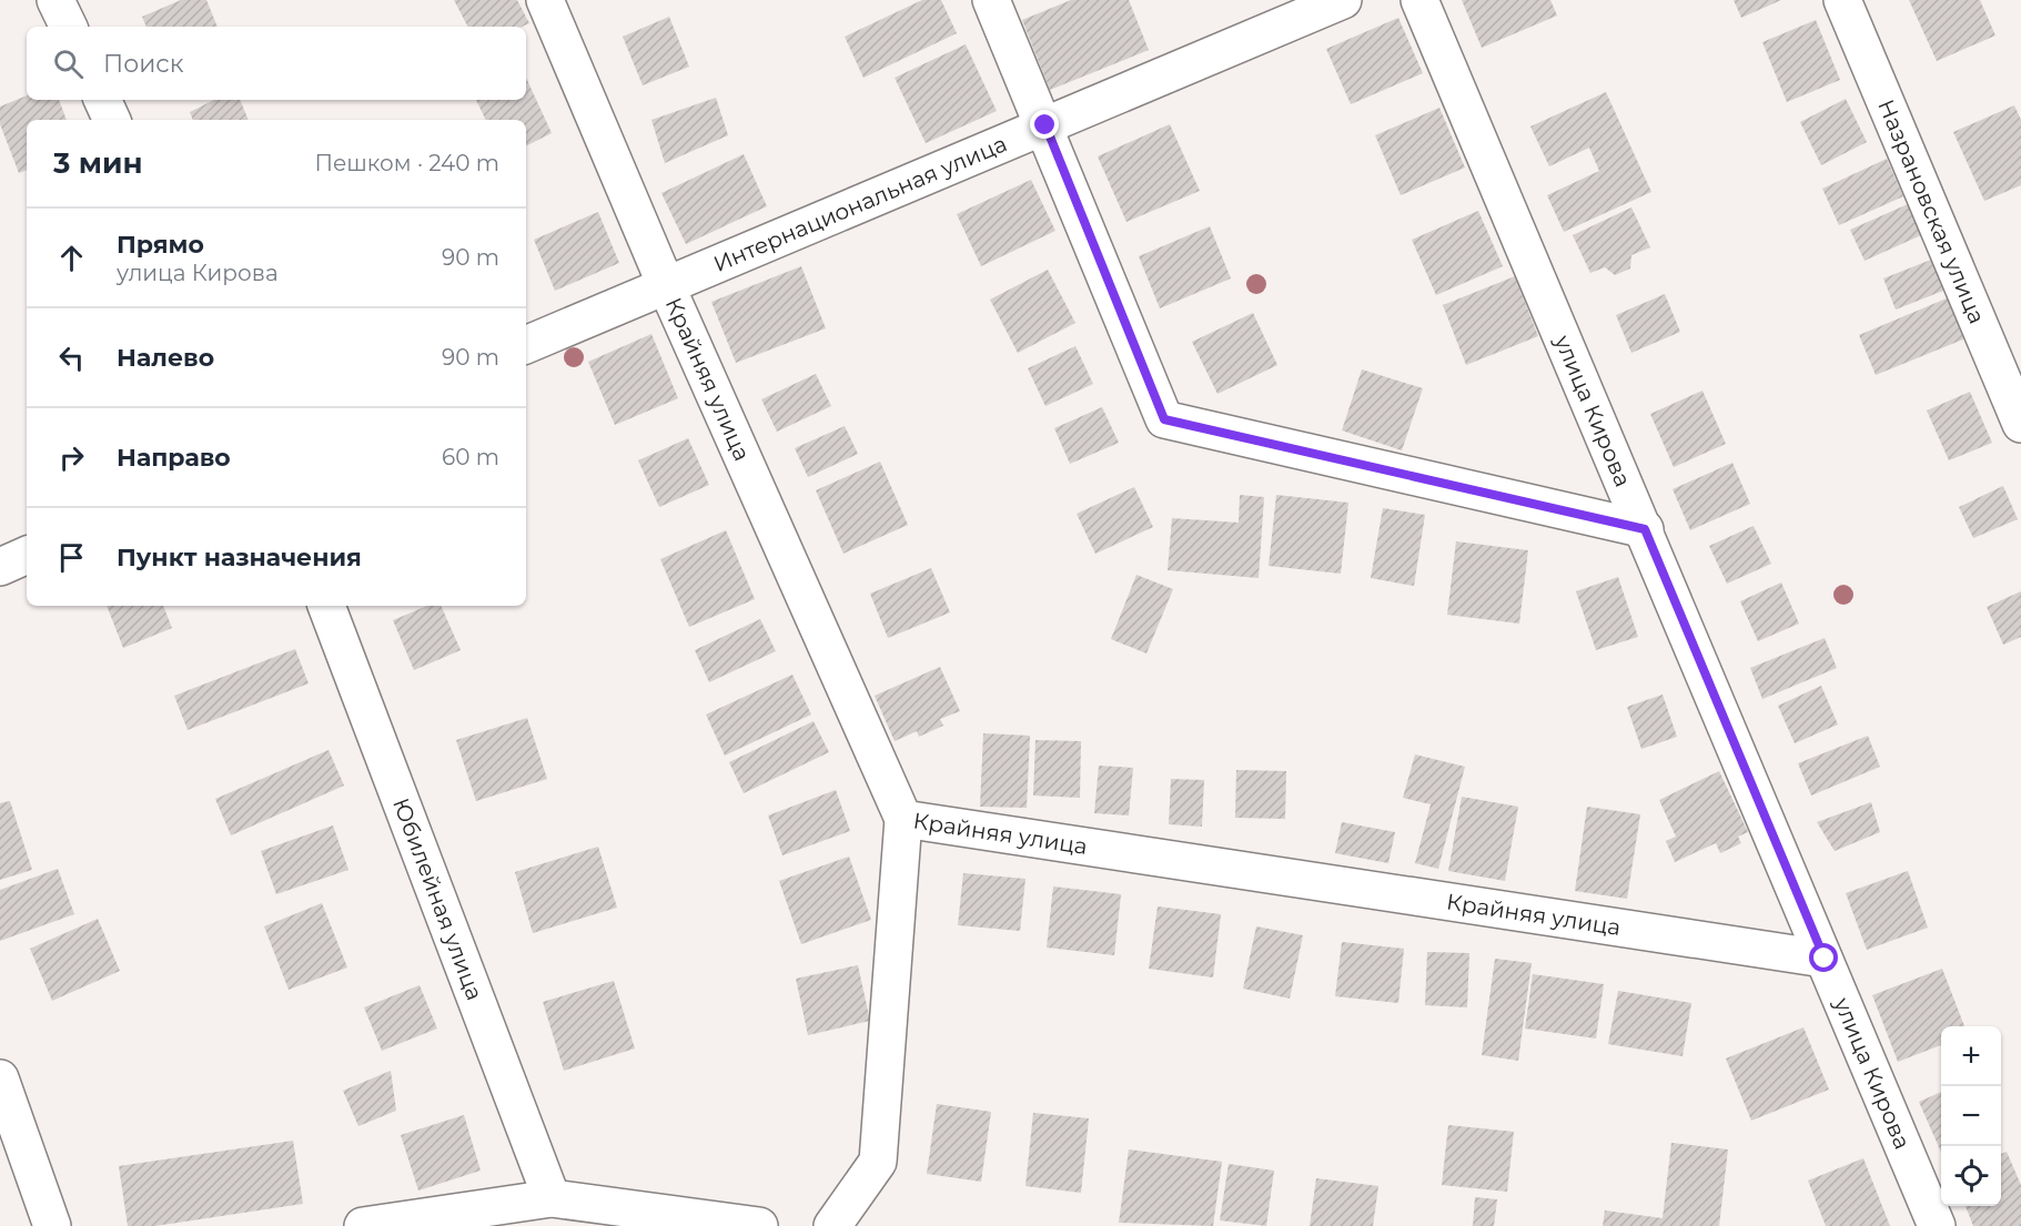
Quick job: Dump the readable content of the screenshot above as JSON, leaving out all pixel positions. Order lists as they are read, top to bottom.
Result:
{
  "streets": {
    "street": [
      "Интернациональная улица",
      "Назрановская улица",
      "Крайняя улица",
      "улица Кирова",
      "Юбилейная улица"
    ]
  },
  "crossings": [
    ["Интернациональная улица", "Крайняя улица"],
    ["Крайняя улица", "улица Кирова"]
  ],
  "page": {
    "search": "Поиск",
    "heading": ["3 мин", "Пешком · 240 m"],
    "list": [
      ["Прямо", "улица Кирова", "90 m"],
      ["Налево", "90 m"],
      ["Направо", "60 m"],
      "Пункт назначения"
    ],
    "map_buttons": ["+", "−"]
  }
}
